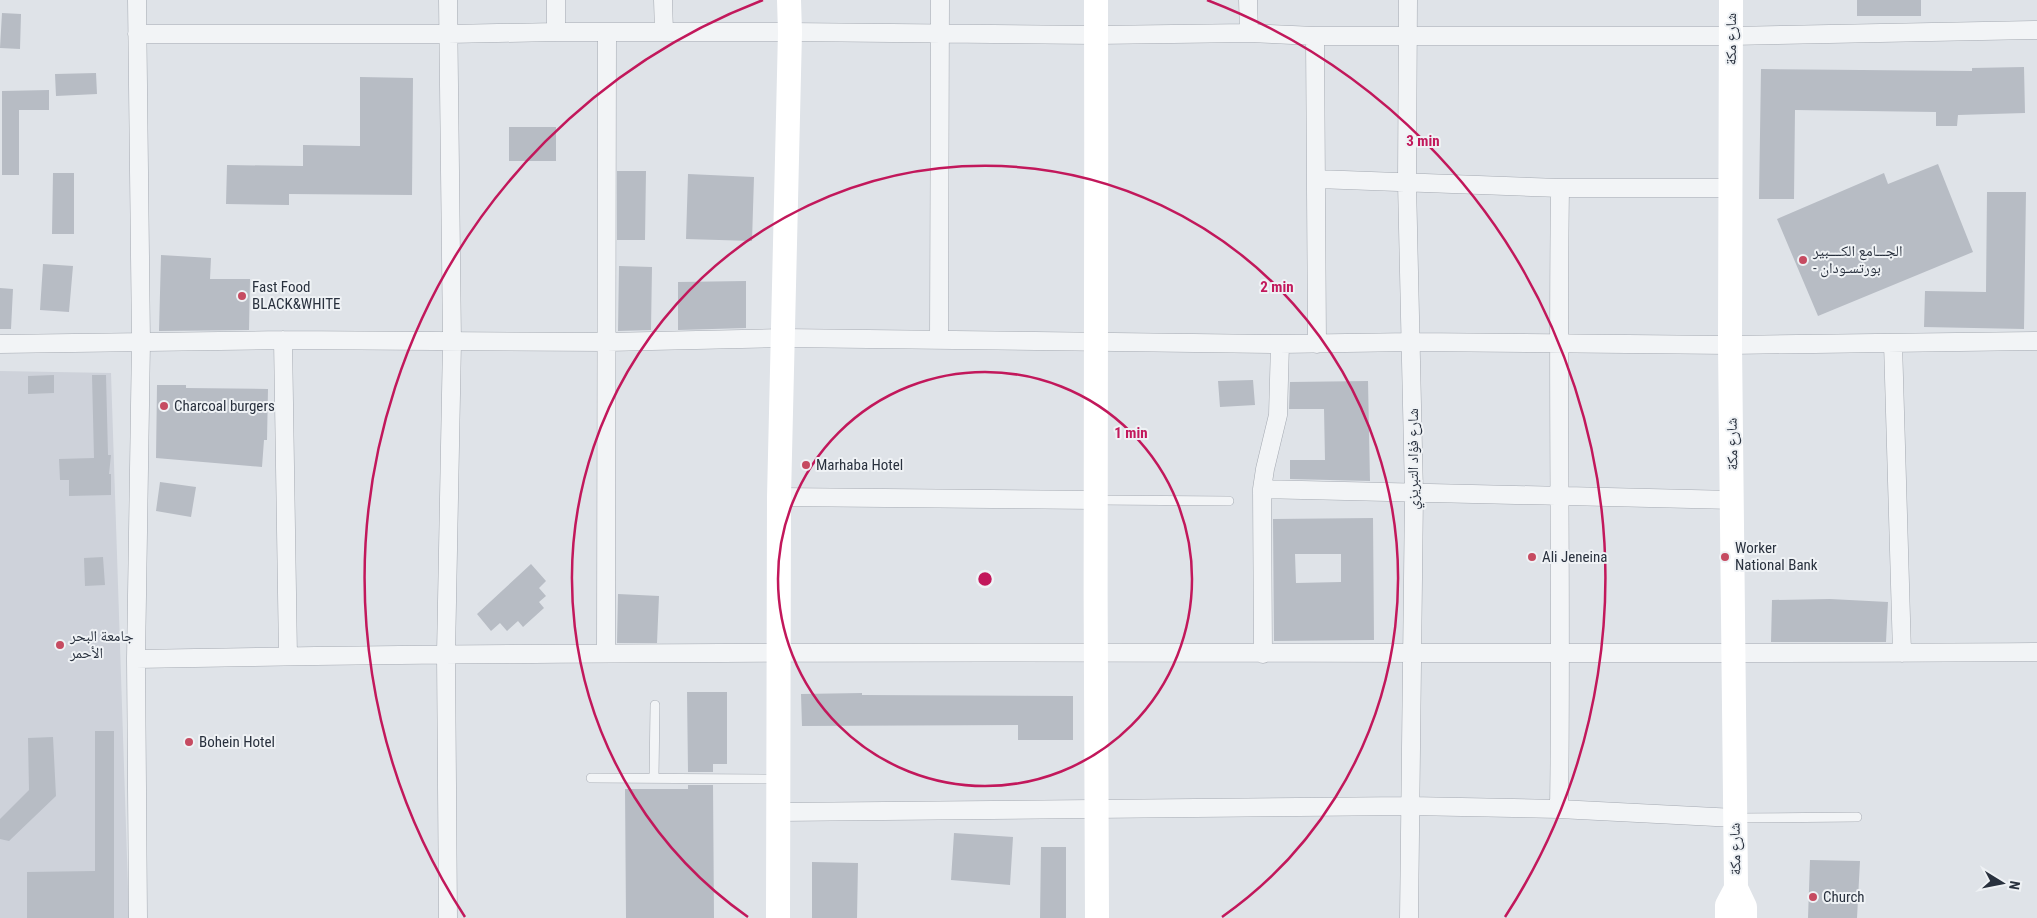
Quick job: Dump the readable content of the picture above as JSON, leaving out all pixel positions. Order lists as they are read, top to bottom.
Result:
{
  "streets": {
    "street": ["شارع مكة", "شارع فؤاد التبريزي"]
  },
  "places": [
    "الجـــامع الكــــبير - بورتسـودان",
    "Fast Food BLACK&WHITE",
    "Charcoal burgers",
    "Marhaba Hotel",
    "Ali Jeneina",
    "Worker National Bank",
    "جامعة البحر الأحمر",
    "Bohein Hotel",
    "Church"
  ],
  "north": "right",
  "rings": ["3 min", "2 min", "1 min"]
}
